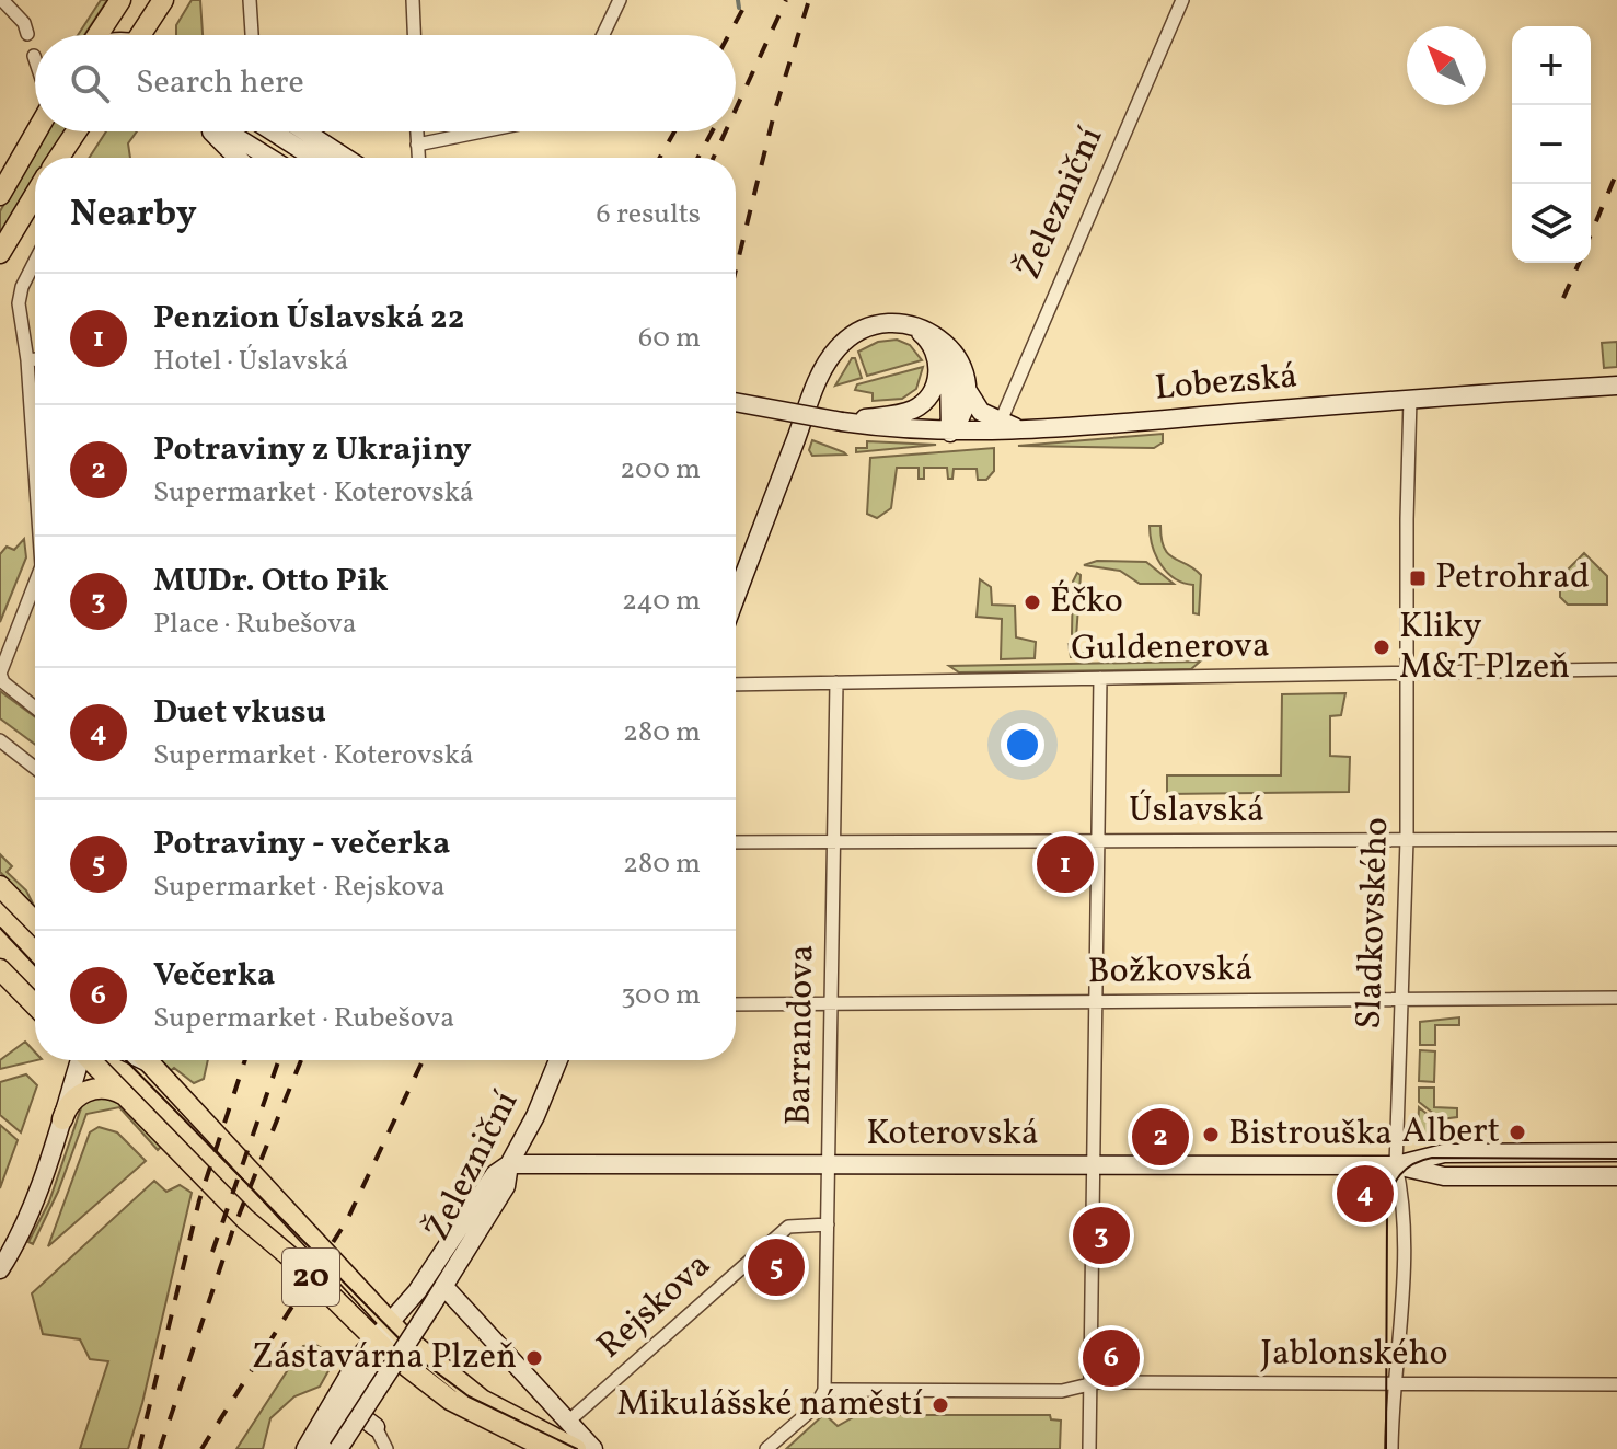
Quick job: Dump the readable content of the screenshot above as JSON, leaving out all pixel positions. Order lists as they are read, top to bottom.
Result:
{
  "streets": {
    "main road": [
      "Železniční",
      "Lobezská",
      "Koterovská",
      "20"
    ],
    "street": [
      "Guldenerova",
      "Úslavská",
      "Sladkovského",
      "Božkovská",
      "Barrandova",
      "Rejskova",
      "Jablonského"
    ]
  },
  "crossings": [
    ["Železniční", "Lobezská"],
    ["Železniční", "Koterovská"],
    ["Lobezská", "Sladkovského"],
    ["Guldenerova", "Sladkovského"],
    ["Guldenerova", "Barrandova"],
    ["Úslavská", "Sladkovského"],
    ["Úslavská", "Barrandova"],
    ["Sladkovského", "Božkovská"],
    ["Sladkovského", "Koterovská"],
    ["Sladkovského", "Jablonského"],
    ["Božkovská", "Barrandova"],
    ["Barrandova", "Koterovská"],
    ["Barrandova", "Rejskova"]
  ],
  "places": {
    "transit": ["Petrohrad"],
    "other": [
      "Éčko",
      "Kliky M&T Plzeň",
      "Albert",
      "Bistrouška",
      "Zástavárna Plzeň",
      "Mikulášské náměstí"
    ]
  },
  "north": "top left",
  "page": {
    "map_buttons": ["+", "−"],
    "search": "Search here",
    "heading": ["Nearby", "6 results"],
    "list": [
      {
        "mark": "1",
        "name": "Penzion Úslavská 22",
        "note": "Hotel · Úslavská",
        "value": "60 m"
      },
      {
        "mark": "2",
        "name": "Potraviny z Ukrajiny",
        "note": "Supermarket · Koterovská",
        "value": "200 m"
      },
      {
        "mark": "3",
        "name": "MUDr. Otto Pik",
        "note": "Place · Rubešova",
        "value": "240 m"
      },
      {
        "mark": "4",
        "name": "Duet vkusu",
        "note": "Supermarket · Koterovská",
        "value": "280 m"
      },
      {
        "mark": "5",
        "name": "Potraviny - večerka",
        "note": "Supermarket · Rejskova",
        "value": "280 m"
      },
      {
        "mark": "6",
        "name": "Večerka",
        "note": "Supermarket · Rubešova",
        "value": "300 m"
      }
    ],
    "pins": [
      "1",
      "2",
      "4",
      "3",
      "5",
      "6"
    ]
  }
}
